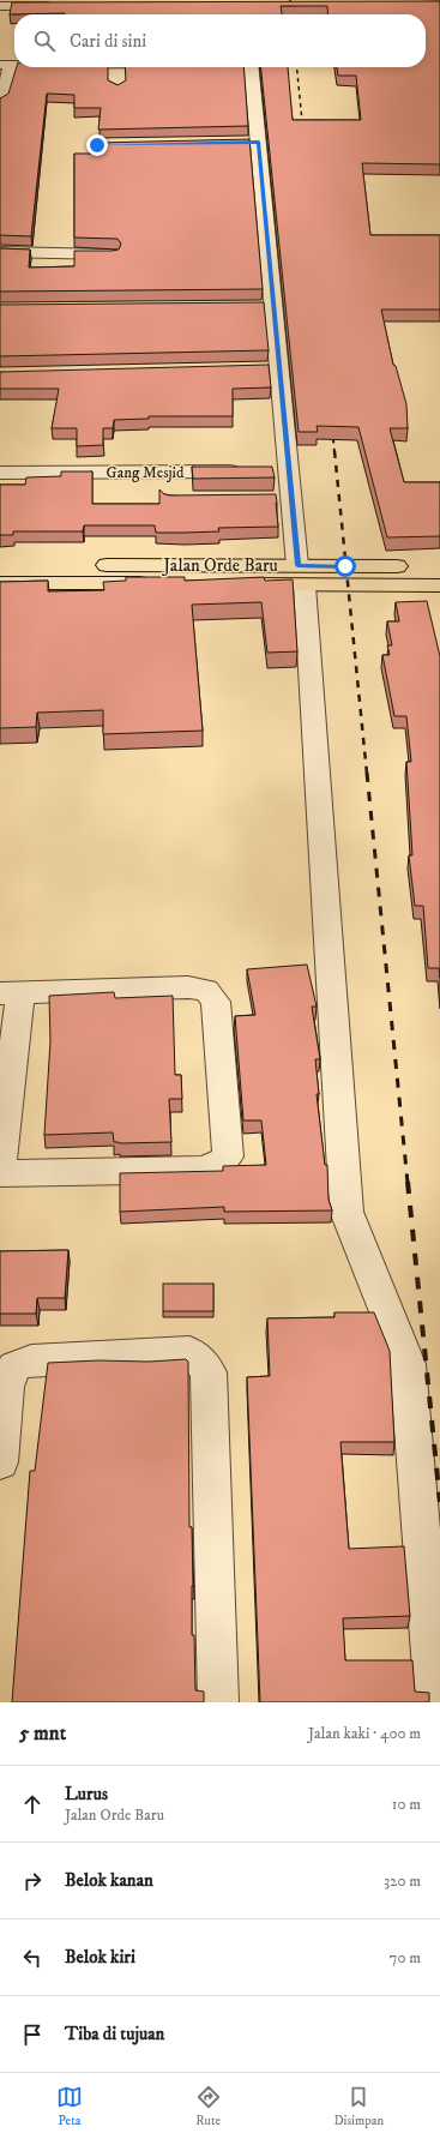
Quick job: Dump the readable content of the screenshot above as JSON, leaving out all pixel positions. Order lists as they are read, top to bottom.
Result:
{
  "streets": {
    "main road": ["Jalan Orde Baru"],
    "street": ["Gang Mesjid"]
  },
  "page": {
    "search": "Cari di sini",
    "heading": ["5 mnt", "Jalan kaki · 400 m"],
    "list": [
      ["Lurus", "Jalan Orde Baru", "10 m"],
      ["Belok kanan", "320 m"],
      ["Belok kiri", "70 m"],
      "Tiba di tujuan"
    ],
    "nav": ["Peta", "Rute", "Disimpan"]
  }
}
